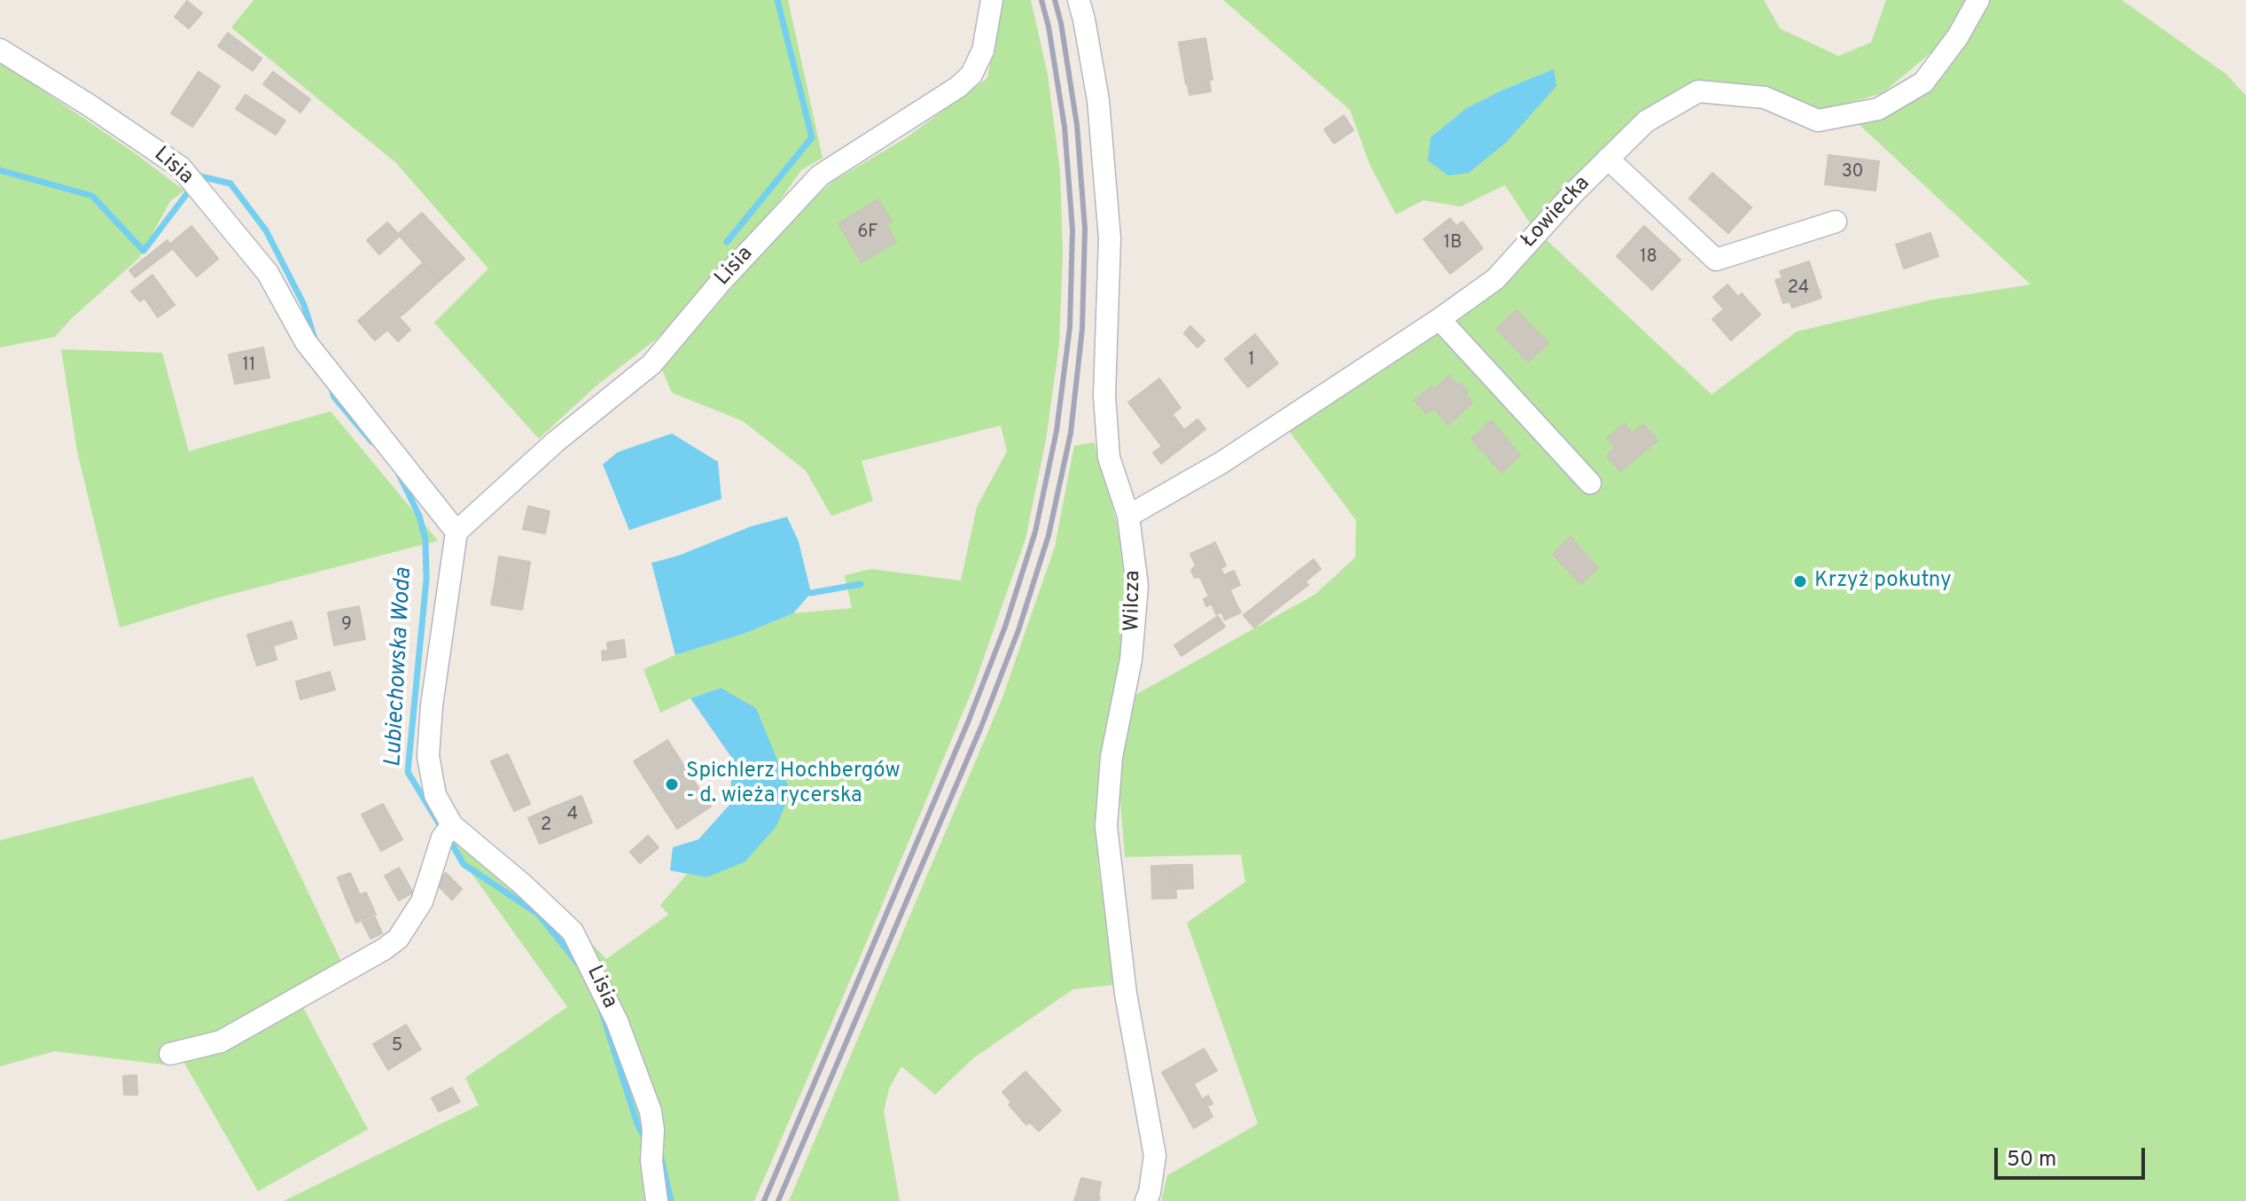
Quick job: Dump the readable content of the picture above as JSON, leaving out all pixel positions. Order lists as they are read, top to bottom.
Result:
{
  "streets": {
    "street": ["Lisia", "Łowiecka", "Wilcza"]
  },
  "crossings": [
    ["Łowiecka", "Wilcza"]
  ],
  "water": ["Lubiechowska Woda"],
  "places": ["Krzyż pokutny", "Spichlerz Hochbergów - d. wieża rycerska"],
  "house_numbers": [
    "30",
    "6F",
    "1B",
    "18",
    "24",
    "1",
    "11",
    "9",
    "4",
    "2",
    "5"
  ],
  "scale_bar": "50 m"
}
